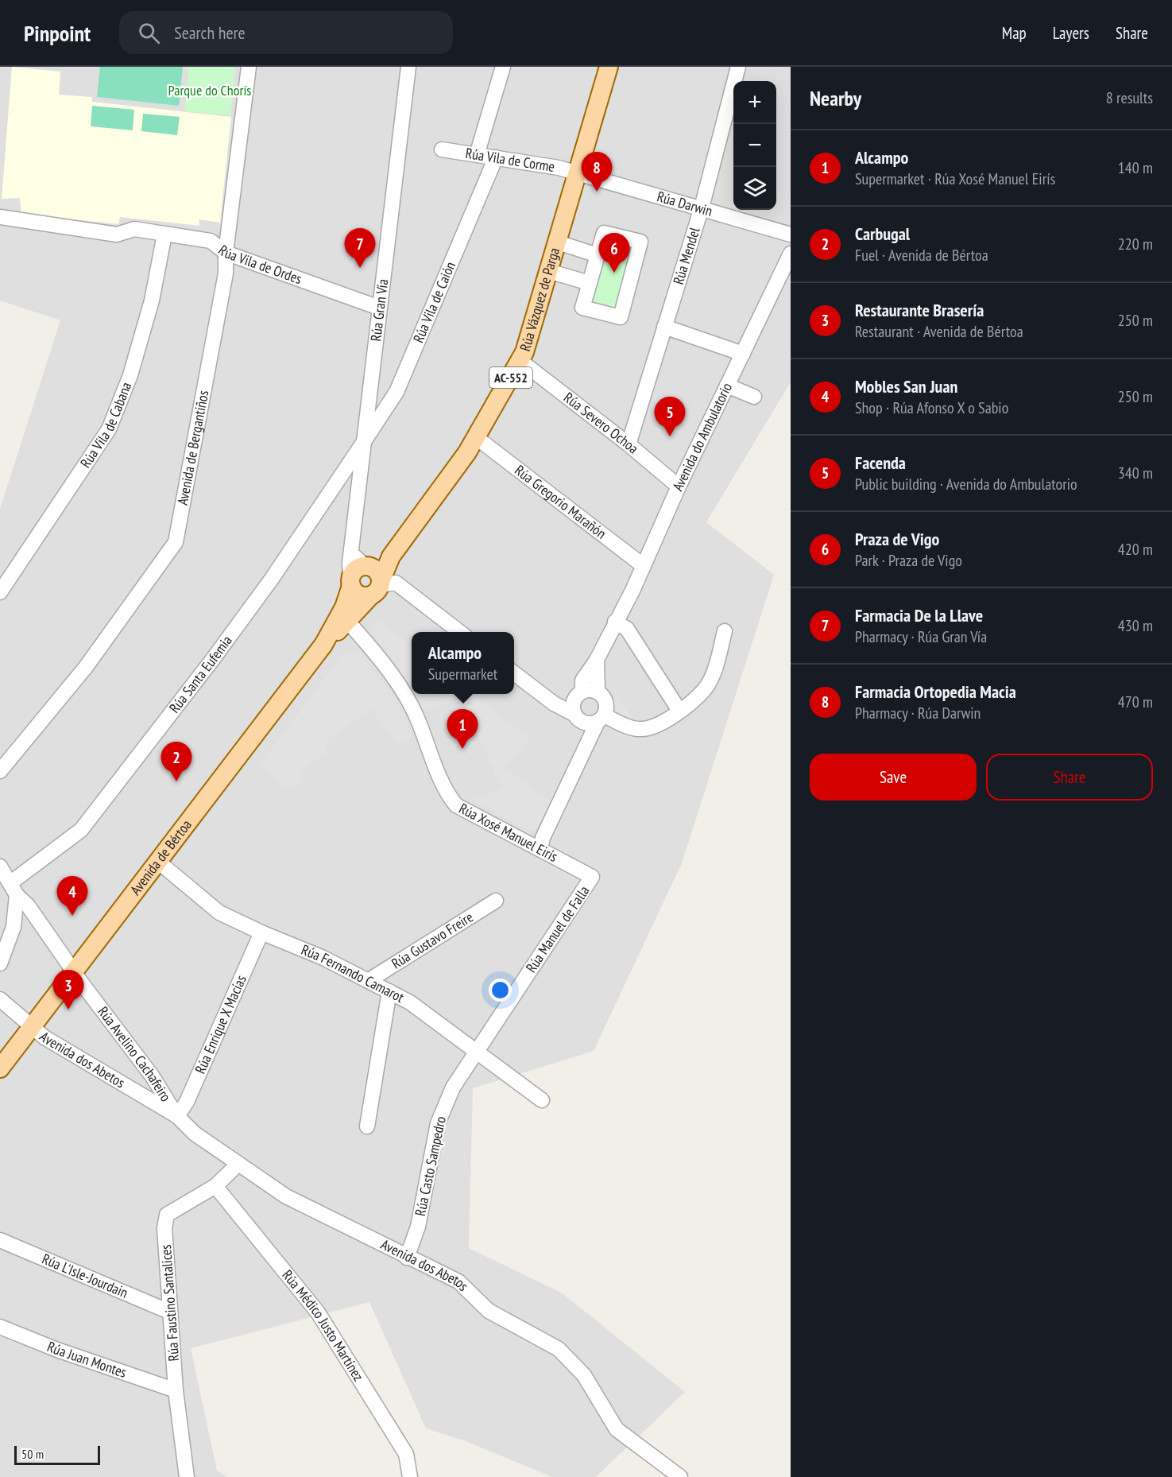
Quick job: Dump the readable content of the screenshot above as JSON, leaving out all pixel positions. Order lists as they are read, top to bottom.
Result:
{
  "streets": {
    "main road": ["Rúa Vázquez de Parga", "AC-552", "Avenida de Bértoa"],
    "street": [
      "Rúa Vila de Corme",
      "Rúa Darwin",
      "Rúa Mendel",
      "Rúa Vila de Ordes",
      "Rúa Vila de Caión",
      "Rúa Gran Vía",
      "Rúa Severo Ochoa",
      "Rúa Vila de Cabana",
      "Avenida do Ambulatorio",
      "Avenida de Bergantiños",
      "Rúa Gregorio Marañón",
      "Rúa Santa Eufemia",
      "Rúa Xosé Manuel Eirís",
      "Rúa Manuel de Falla",
      "Rúa Gustavo Freire",
      "Rúa Fernando Camarot",
      "Rúa Enrique X Macías",
      "Rúa Avelino Cachafeiro",
      "Avenida dos Abetos",
      "Rúa Casto Sampedro",
      "Rúa L'Isle-Jourdain",
      "Rúa Faustino Santalices",
      "Rúa Médico Justo Martínez",
      "Rúa Juan Montes"
    ]
  },
  "crossings": [
    ["Rúa Vila de Corme", "Rúa Darwin"],
    ["Rúa Vila de Corme", "Rúa Vázquez de Parga"],
    ["Rúa Vila de Corme", "Rúa Vila de Caión"],
    ["Rúa Darwin", "Rúa Mendel"],
    ["Rúa Darwin", "Rúa Vázquez de Parga"],
    ["Rúa Mendel", "Rúa Severo Ochoa"],
    ["Rúa Vila de Ordes", "Rúa Gran Vía"],
    ["Rúa Vila de Ordes", "Rúa Vila de Cabana"],
    ["Rúa Vila de Ordes", "Avenida de Bergantiños"],
    ["Rúa Vázquez de Parga", "Rúa Severo Ochoa"],
    ["Rúa Vázquez de Parga", "Rúa Gregorio Marañón"],
    ["Rúa Vázquez de Parga", "Avenida de Bértoa"],
    ["Rúa Vila de Caión", "Rúa Gran Vía"],
    ["Rúa Vila de Caión", "Rúa Santa Eufemia"],
    ["Rúa Gran Vía", "Rúa Santa Eufemia"],
    ["Rúa Gran Vía", "Avenida de Bértoa"],
    ["Rúa Severo Ochoa", "Avenida do Ambulatorio"],
    ["Avenida do Ambulatorio", "Rúa Gregorio Marañón"],
    ["Rúa Santa Eufemia", "Rúa Avelino Cachafeiro"],
    ["Rúa Xosé Manuel Eirís", "Rúa Manuel de Falla"],
    ["Avenida de Bértoa", "Rúa Fernando Camarot"],
    ["Avenida de Bértoa", "Rúa Avelino Cachafeiro"],
    ["Avenida de Bértoa", "Avenida dos Abetos"],
    ["Rúa Manuel de Falla", "Rúa Fernando Camarot"],
    ["Rúa Manuel de Falla", "Rúa Casto Sampedro"],
    ["Rúa Gustavo Freire", "Rúa Fernando Camarot"],
    ["Rúa Fernando Camarot", "Rúa Enrique X Macías"],
    ["Rúa Fernando Camarot", "Rúa Casto Sampedro"],
    ["Rúa Enrique X Macías", "Rúa Avelino Cachafeiro"],
    ["Rúa Enrique X Macías", "Avenida dos Abetos"],
    ["Rúa Avelino Cachafeiro", "Avenida dos Abetos"],
    ["Avenida dos Abetos", "Rúa Casto Sampedro"],
    ["Avenida dos Abetos", "Rúa Faustino Santalices"],
    ["Rúa L'Isle-Jourdain", "Rúa Faustino Santalices"],
    ["Rúa Faustino Santalices", "Rúa Médico Justo Martínez"],
    ["Rúa Faustino Santalices", "Rúa Juan Montes"]
  ],
  "parks": ["Parque do Chorís"],
  "scale_bar": "50 m",
  "page": {
    "header": "Pinpoint",
    "search": "Search here",
    "nav": ["Map", "Layers", "Share"],
    "heading": ["Nearby", "8 results"],
    "map_buttons": ["+", "−"],
    "list": [
      {
        "mark": "1",
        "name": "Alcampo",
        "note": "Supermarket · Rúa Xosé Manuel Eirís",
        "value": "140 m"
      },
      {
        "mark": "2",
        "name": "Carbugal",
        "note": "Fuel · Avenida de Bértoa",
        "value": "220 m"
      },
      {
        "mark": "3",
        "name": "Restaurante Brasería",
        "note": "Restaurant · Avenida de Bértoa",
        "value": "250 m"
      },
      {
        "mark": "4",
        "name": "Mobles San Juan",
        "note": "Shop · Rúa Afonso X o Sabio",
        "value": "250 m"
      },
      {
        "mark": "5",
        "name": "Facenda",
        "note": "Public building · Avenida do Ambulatorio",
        "value": "340 m"
      },
      {
        "mark": "6",
        "name": "Praza de Vigo",
        "note": "Park · Praza de Vigo",
        "value": "420 m"
      },
      {
        "mark": "7",
        "name": "Farmacia De la Llave",
        "note": "Pharmacy · Rúa Gran Vía",
        "value": "430 m"
      },
      {
        "mark": "8",
        "name": "Farmacia Ortopedia Macia",
        "note": "Pharmacy · Rúa Darwin",
        "value": "470 m"
      }
    ],
    "pins": [
      "8",
      "7",
      "6",
      "5",
      "1",
      "2",
      "4",
      "3"
    ],
    "popup": ["Alcampo", "Supermarket"],
    "buttons": ["Save", "Share"],
    "scale": "50 m"
  }
}
